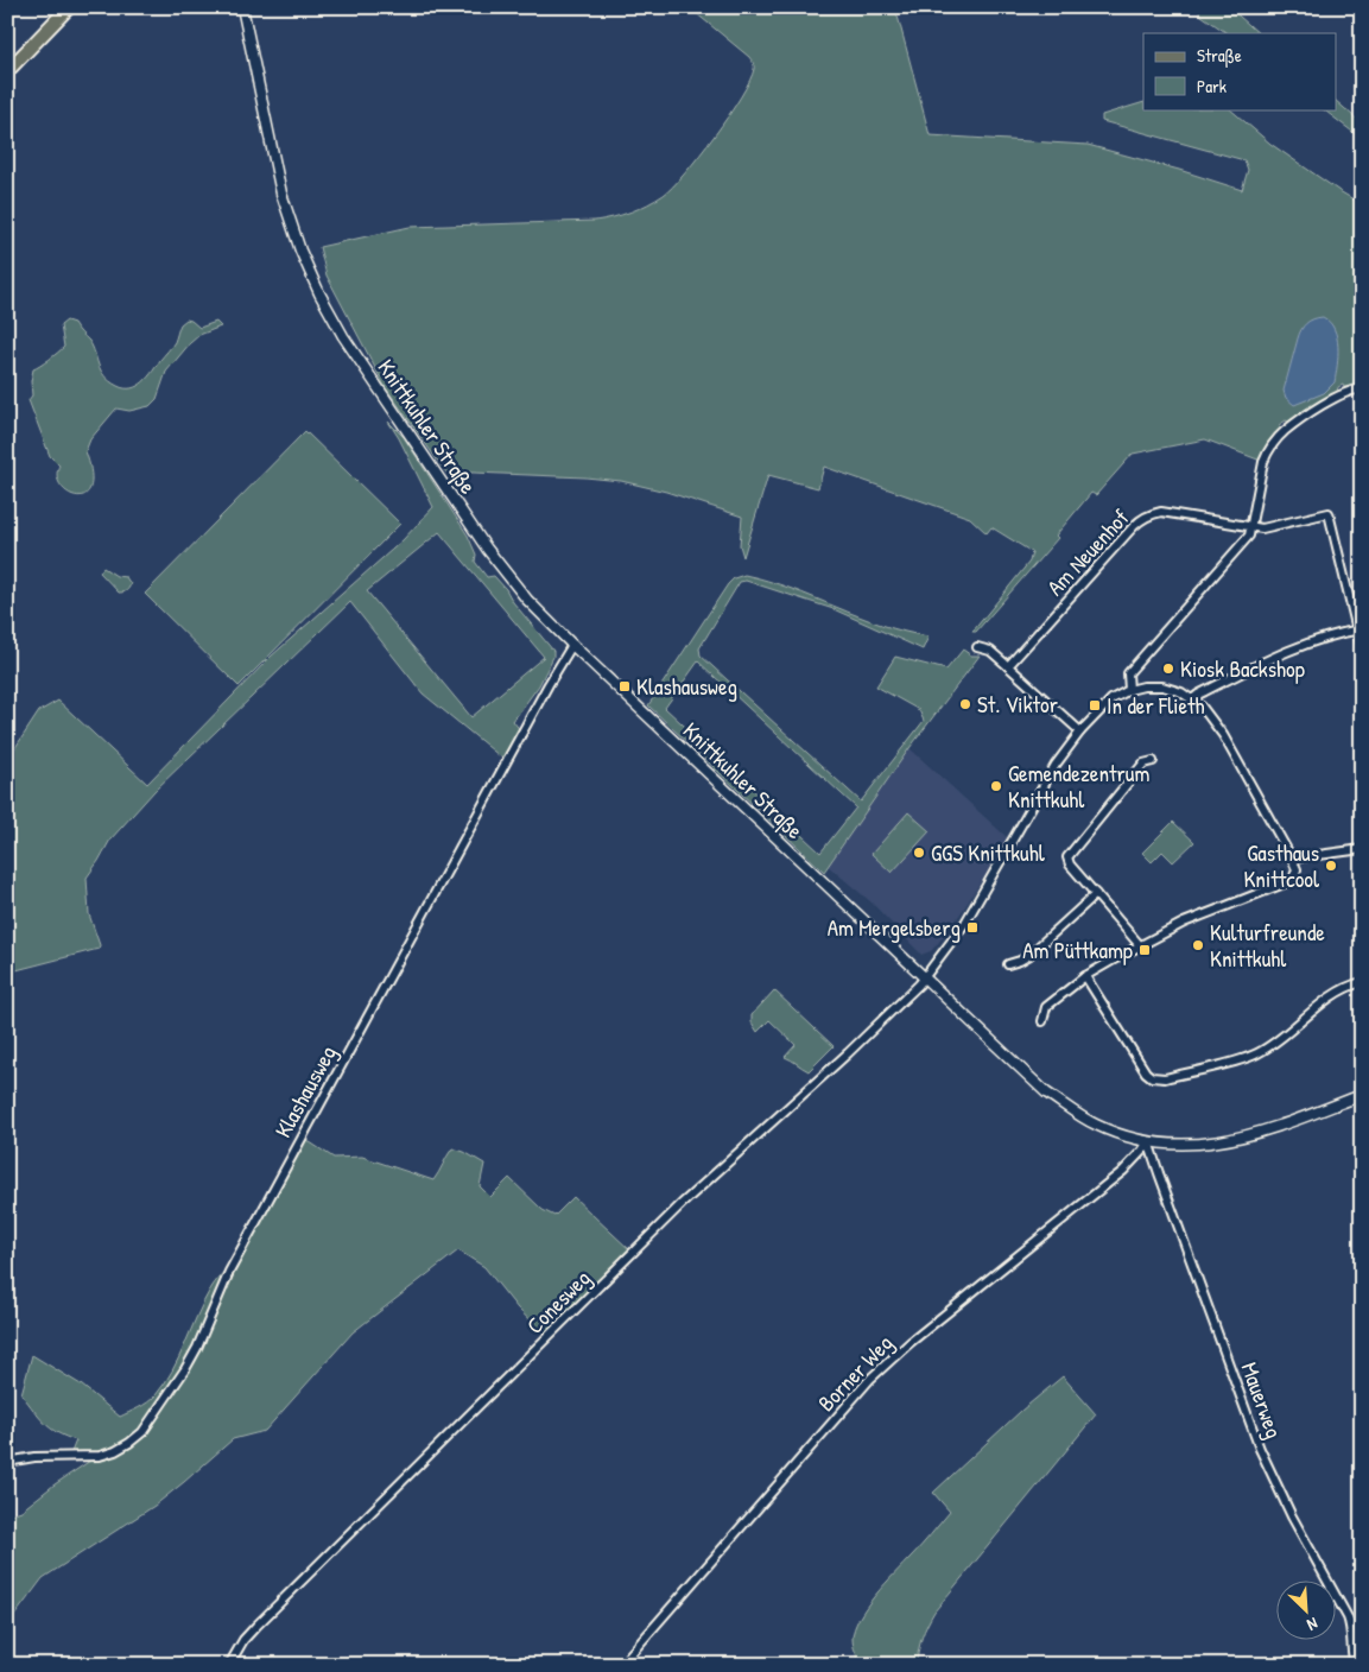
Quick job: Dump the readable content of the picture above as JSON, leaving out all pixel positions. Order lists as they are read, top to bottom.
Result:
{
  "streets": {
    "street": [
      "Knittkuhler Straße",
      "Am Neuenhof",
      "Klashausweg",
      "Conesweg",
      "Borner Weg",
      "Mauerweg"
    ]
  },
  "crossings": [
    ["Knittkuhler Straße", "Klashausweg"],
    ["Knittkuhler Straße", "Conesweg"],
    ["Knittkuhler Straße", "Borner Weg"],
    ["Knittkuhler Straße", "Mauerweg"],
    ["Borner Weg", "Mauerweg"]
  ],
  "places": {
    "other": [
      "Kiosk Backshop",
      "St. Viktor",
      "Gemendezentrum Knittkuhl",
      "GGS Knittkuhl",
      "Gasthaus Knittcool",
      "Kulturfreunde Knittkuhl"
    ],
    "transit": [
      "Klashausweg",
      "In der Flieth",
      "Am Mergelsberg",
      "Am Püttkamp"
    ]
  },
  "legend": ["Straße", "Park"],
  "north": "bottom right"
}
